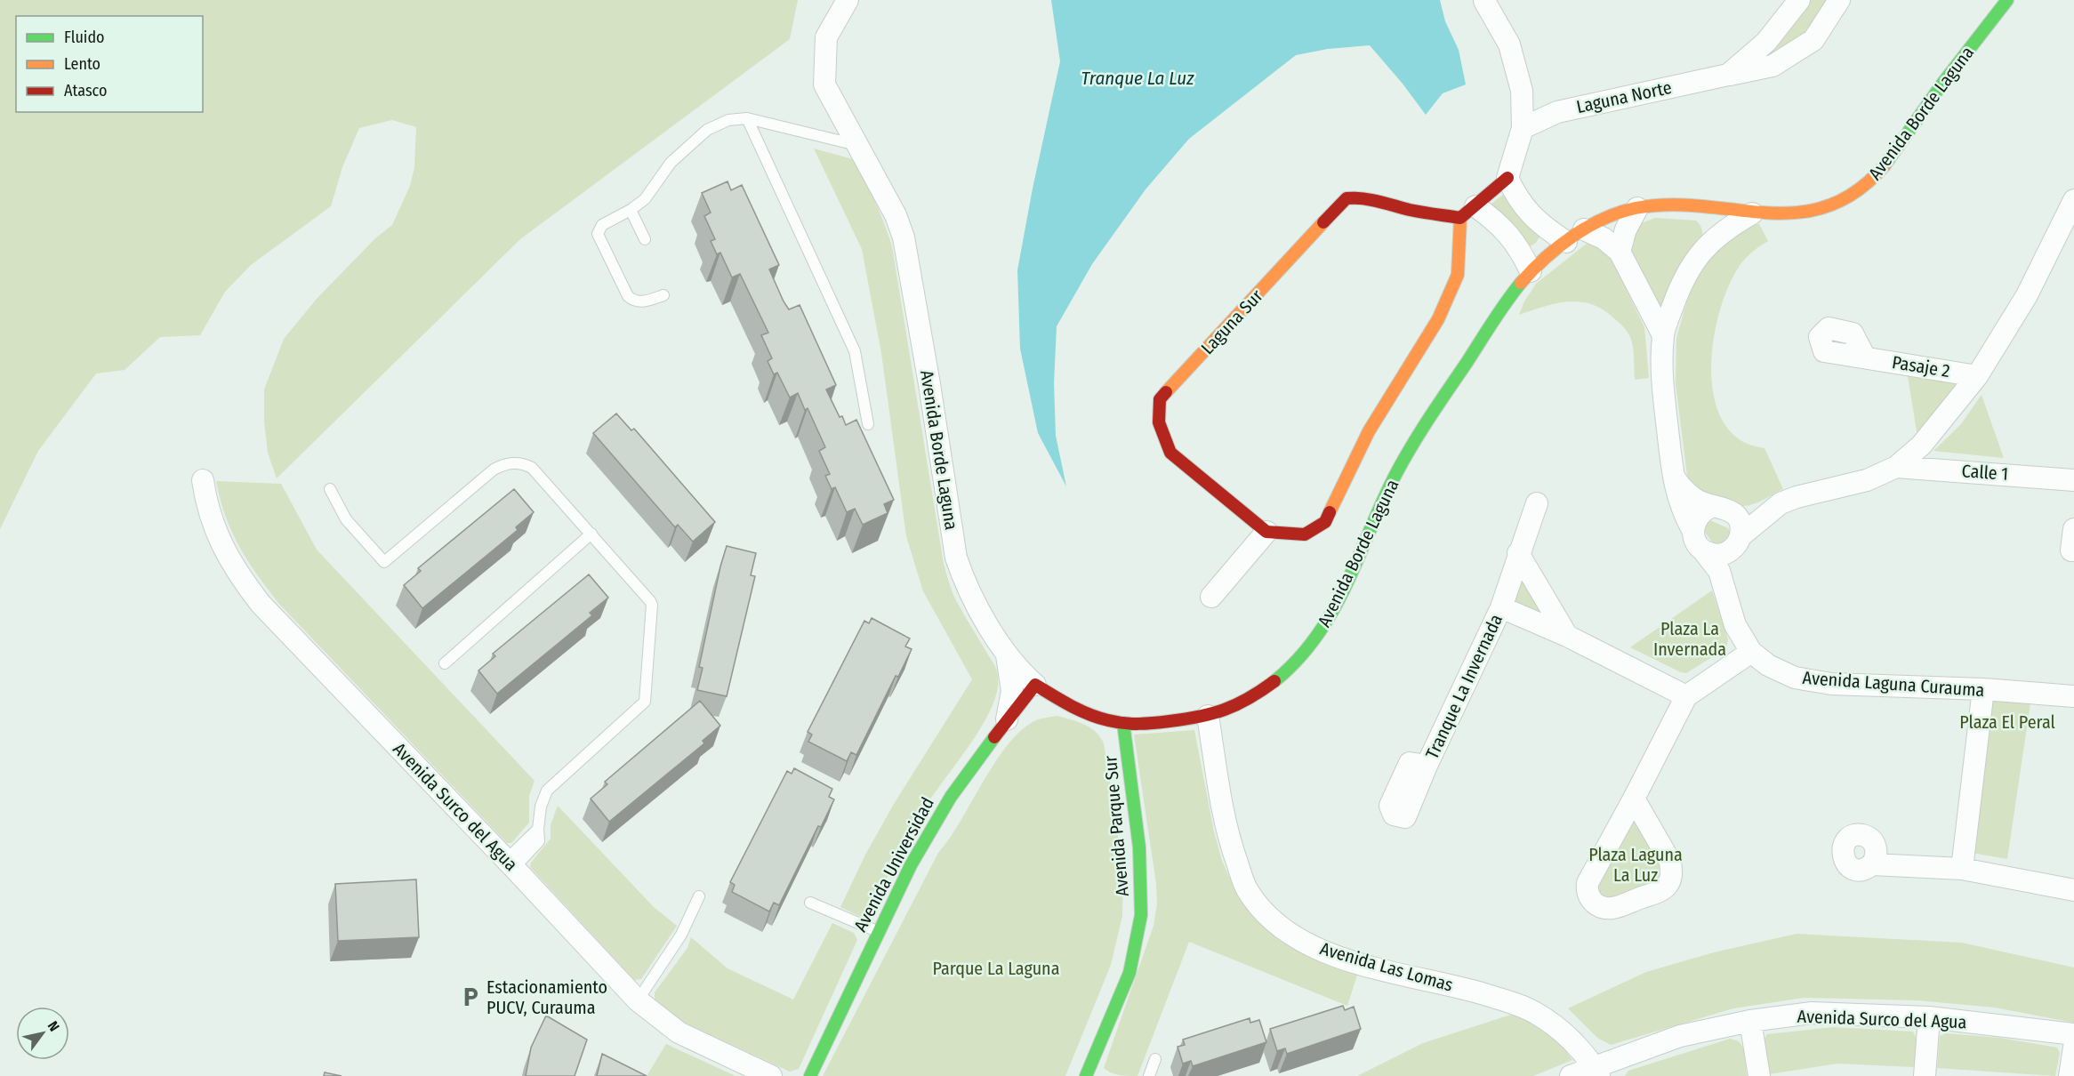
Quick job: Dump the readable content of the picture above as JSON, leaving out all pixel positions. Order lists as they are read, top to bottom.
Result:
{
  "streets": {
    "street": [
      "Laguna Norte",
      "Avenida Borde Laguna",
      "Laguna Sur",
      "Pasaje 2",
      "Calle 1",
      "Avenida Laguna Curauma",
      "Tranque La Invernada",
      "Avenida Surco del Agua",
      "Avenida Parque Sur",
      "Avenida Universidad",
      "Avenida Las Lomas"
    ]
  },
  "crossings": [
    ["Avenida Borde Laguna", "Avenida Laguna Curauma"],
    ["Avenida Borde Laguna", "Avenida Parque Sur"],
    ["Avenida Borde Laguna", "Avenida Universidad"],
    ["Avenida Borde Laguna", "Avenida Las Lomas"],
    ["Avenida Surco del Agua", "Avenida Las Lomas"]
  ],
  "water": ["Tranque La Luz"],
  "parks": [
    "Plaza La Invernada",
    "Plaza El Peral",
    "Plaza Laguna La Luz",
    "Parque La Laguna"
  ],
  "places": {
    "parking": ["Estacionamiento PUCV, Curauma"]
  },
  "legend": ["Fluido", "Lento", "Atasco"],
  "north": "top right"
}
